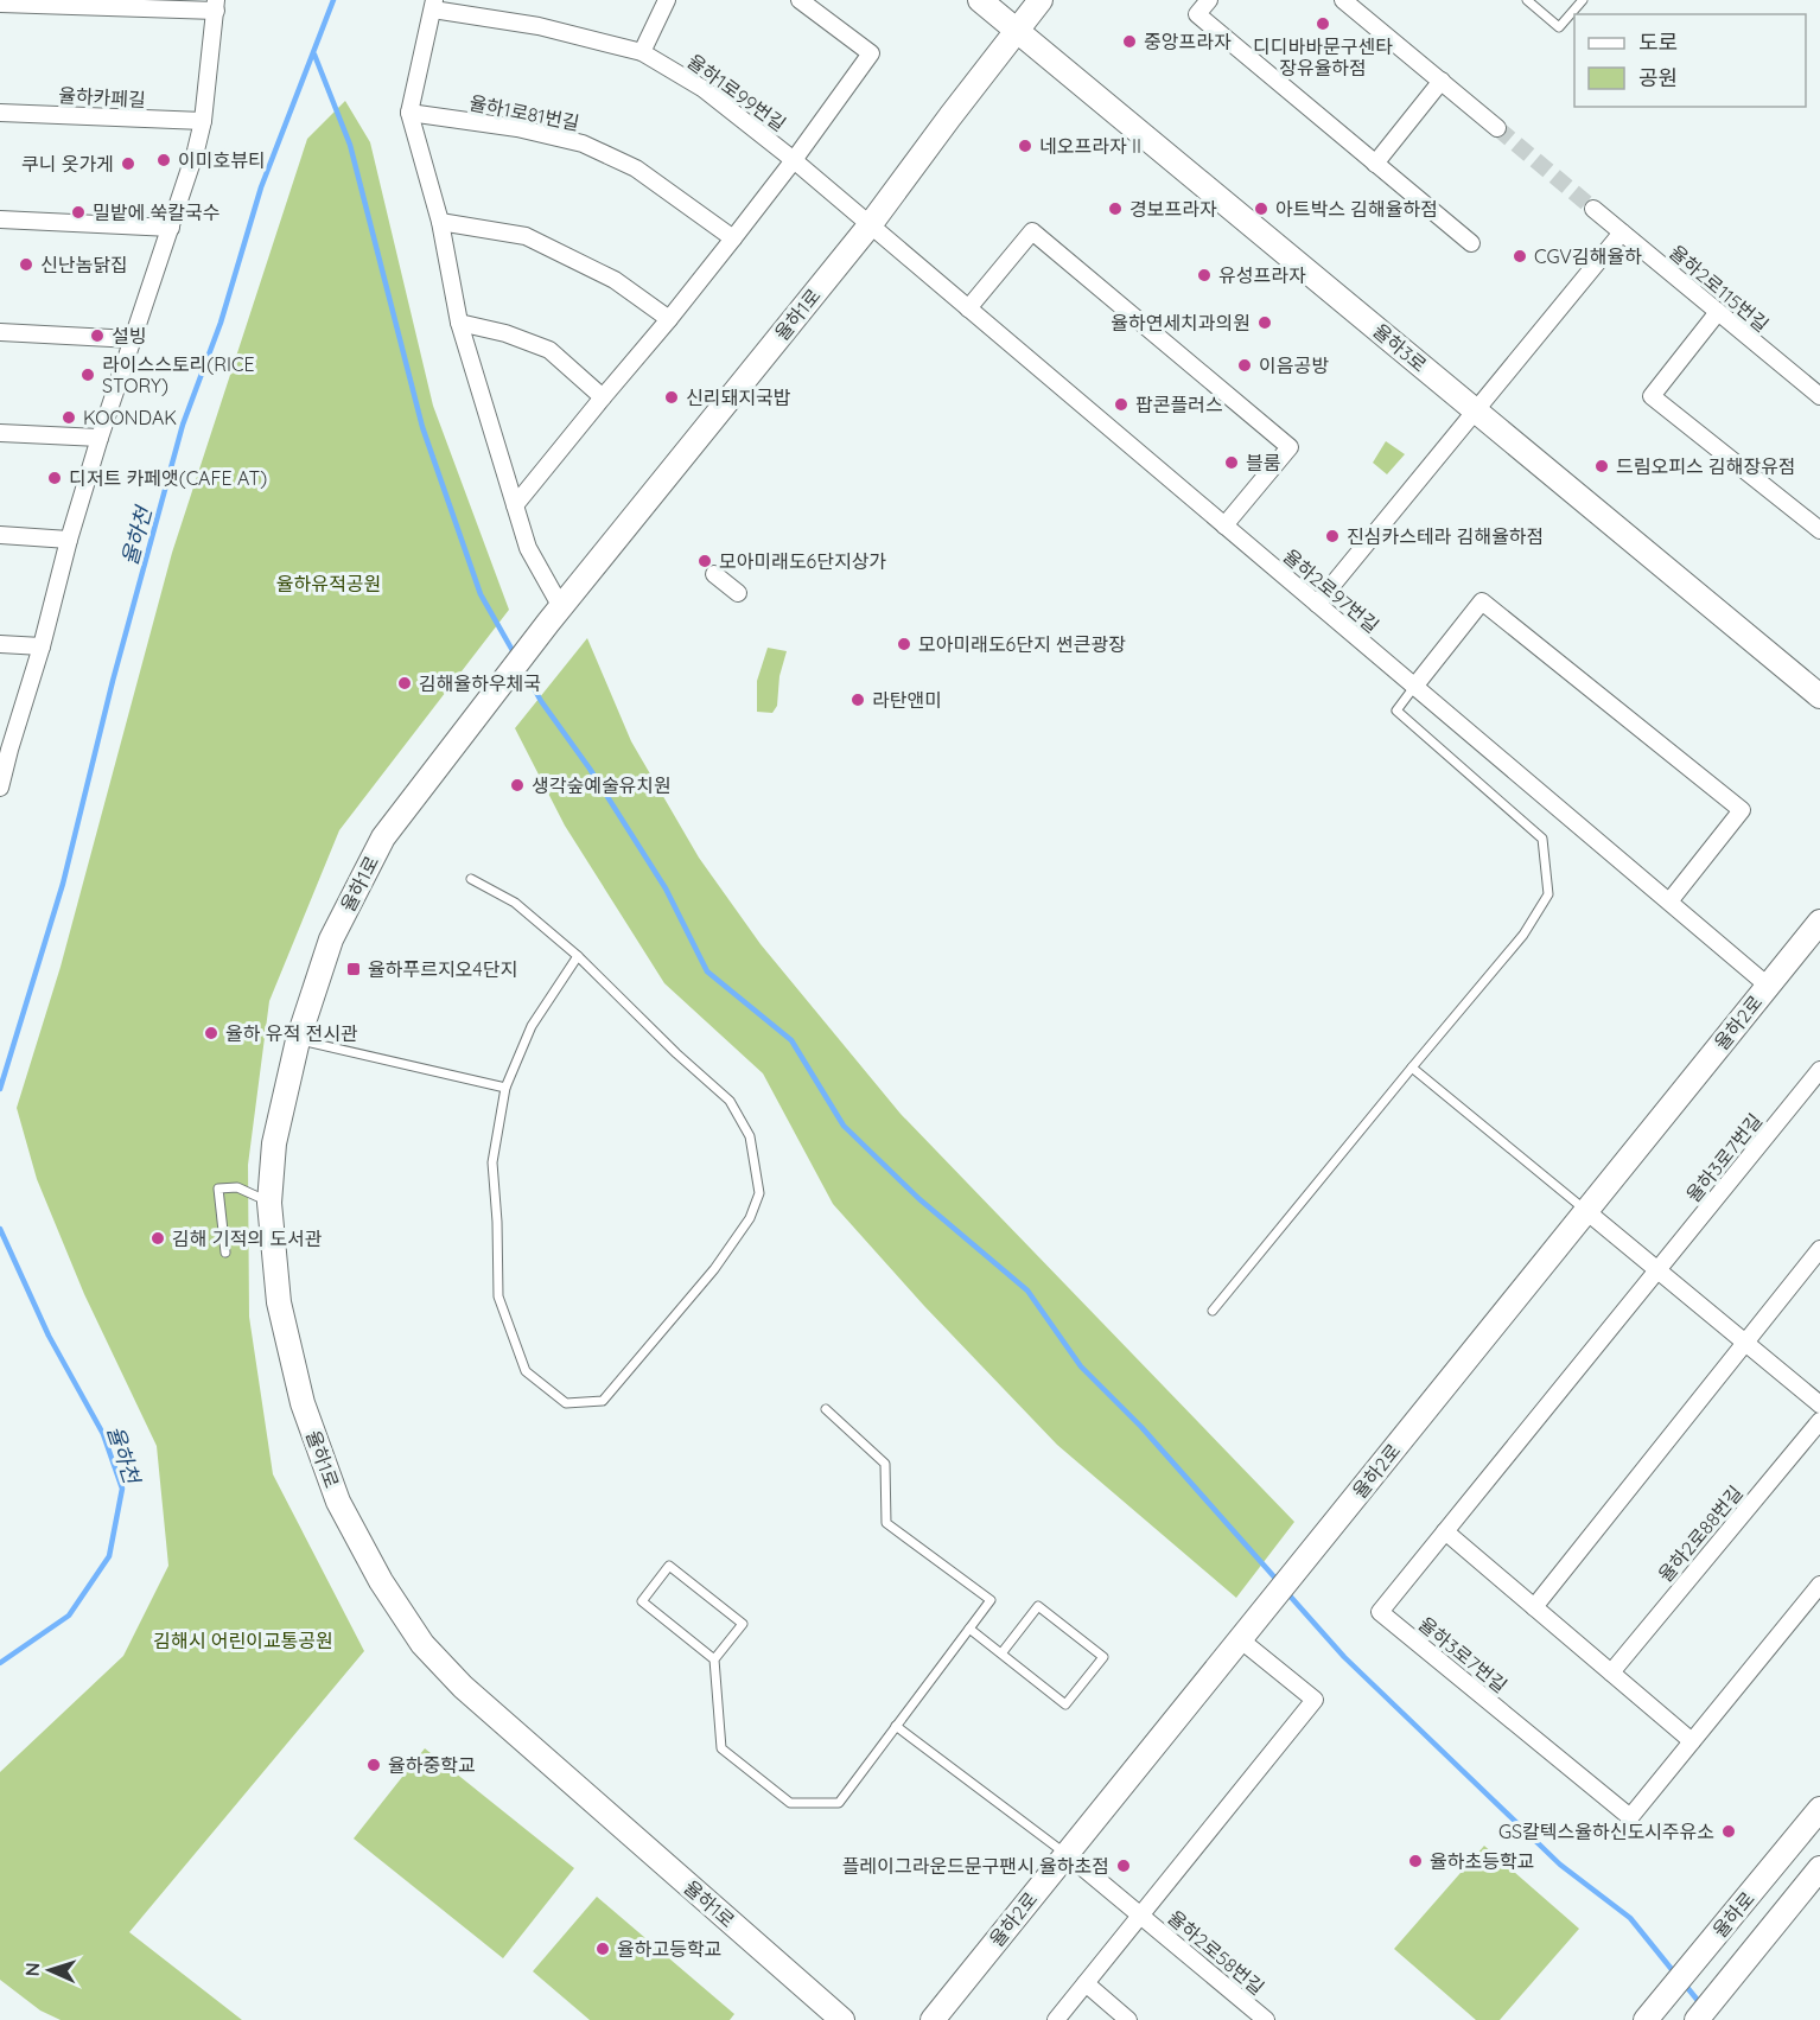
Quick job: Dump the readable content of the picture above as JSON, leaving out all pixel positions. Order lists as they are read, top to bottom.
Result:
{
  "streets": {
    "street": [
      "율하1로99번길",
      "율하카페길",
      "율하1로81번길",
      "율하2로115번길",
      "율하1로",
      "율하3로",
      "율하2로97번길",
      "율하2로",
      "율하3로7번길",
      "율하2로88번길",
      "율하로",
      "율하2로58번길"
    ]
  },
  "crossings": [
    ["율하1로99번길", "율하1로"],
    ["율하1로99번길", "율하2로97번길"],
    ["율하1로", "율하3로"],
    ["율하1로", "율하2로97번길"],
    ["율하2로97번길", "율하2로"],
    ["율하2로", "율하2로58번길"]
  ],
  "water": ["율하천"],
  "parks": ["율하유적공원", "김해시 어린이교통공원"],
  "places": {
    "other": [
      "디디바바문구센타 장유율하점",
      "중앙프라자",
      "네오프라자 II",
      "이미호뷰티",
      "쿠니 옷가게",
      "경보프라자",
      "아트박스 김해율하점",
      "밀밭에 쑥칼국수",
      "CGV김해율하",
      "신난놈닭집",
      "유성프라자",
      "율하연세치과의원",
      "설빙",
      "이음공방",
      "라이스스토리(RICE STORY)",
      "신리돼지국밥",
      "팝콘플러스",
      "KOONDAK",
      "블룸",
      "드림오피스 김해장유점",
      "디저트 카페앳(CAFE AT)",
      "진심카스테라 김해율하점",
      "모아미래도6단지상가",
      "모아미래도6단지 썬큰광장",
      "김해율하우체국",
      "라탄앤미",
      "생각숲예술유치원",
      "율하 유적 전시관",
      "김해 기적의 도서관",
      "율하중학교",
      "GS칼텍스율하신도시주유소",
      "율하초등학교",
      "플레이그라운드문구팬시 율하초점",
      "율하고등학교"
    ],
    "transit": ["율하푸르지오4단지"]
  },
  "legend": ["도로", "공원"],
  "north": "left"
}
